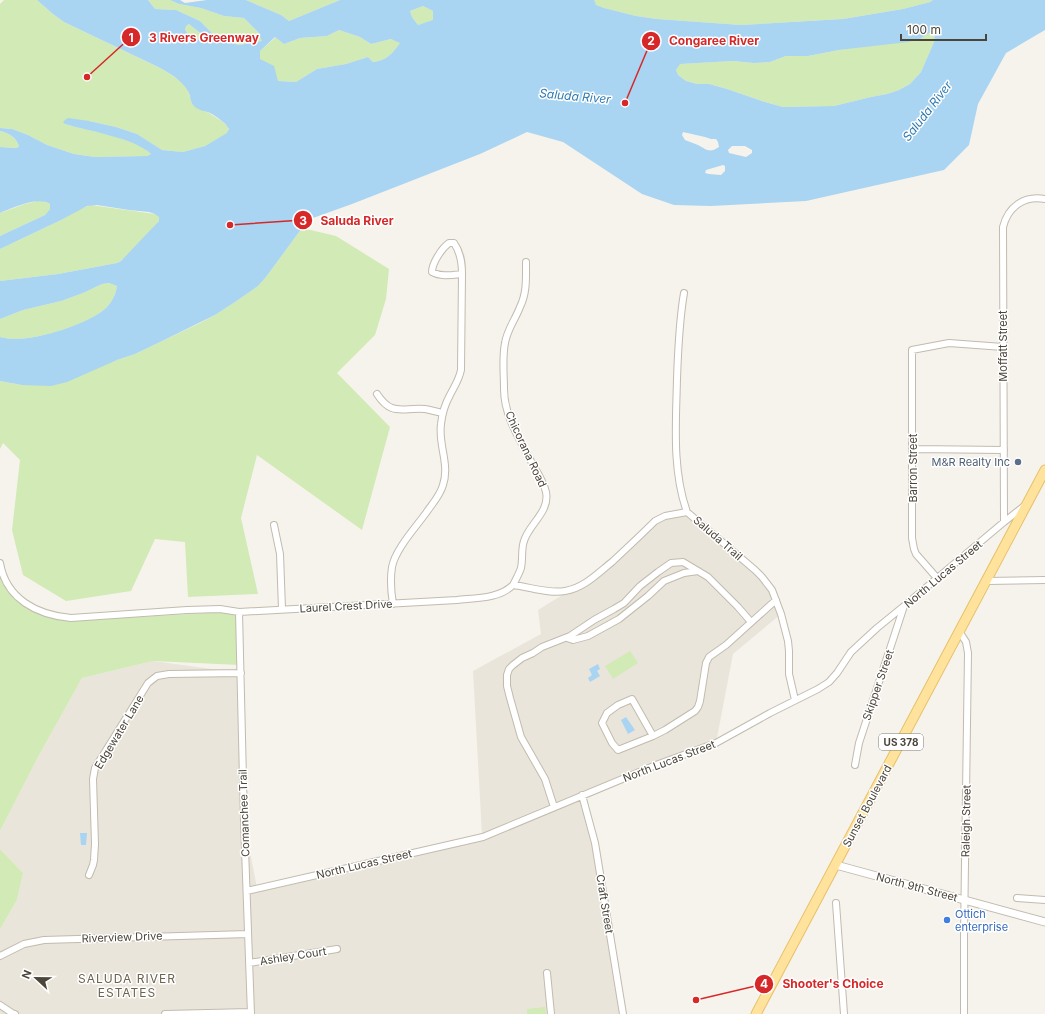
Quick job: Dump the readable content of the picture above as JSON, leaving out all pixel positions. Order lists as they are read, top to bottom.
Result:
{
  "streets": {
    "main road": ["US 378", "Sunset Boulevard"],
    "street": [
      "Moffatt Street",
      "Chicorana Road",
      "Barron Street",
      "Saluda Trail",
      "North Lucas Street",
      "Laurel Crest Drive",
      "Skipper Street",
      "Edgewater Lane",
      "Comanchee Trail",
      "Raleigh Street",
      "North 9th Street",
      "Craft Street",
      "Riverview Drive",
      "Ashley Court"
    ]
  },
  "crossings": [
    ["Moffatt Street", "Barron Street"],
    ["Moffatt Street", "North Lucas Street"],
    ["Chicorana Road", "Laurel Crest Drive"],
    ["Barron Street", "North Lucas Street"],
    ["Saluda Trail", "North Lucas Street"],
    ["North Lucas Street", "Skipper Street"],
    ["North Lucas Street", "Sunset Boulevard"],
    ["North Lucas Street", "Comanchee Trail"],
    ["North Lucas Street", "Craft Street"],
    ["Laurel Crest Drive", "Comanchee Trail"],
    ["Edgewater Lane", "Comanchee Trail"],
    ["Sunset Boulevard", "Raleigh Street"],
    ["Sunset Boulevard", "North 9th Street"],
    ["Comanchee Trail", "Riverview Drive"],
    ["Comanchee Trail", "Ashley Court"],
    ["Raleigh Street", "North 9th Street"]
  ],
  "districts": ["SALUDA RIVER ESTATES"],
  "water": ["Saluda River"],
  "places": [
    "3 Rivers Greenway",
    "Congaree River",
    "Saluda River",
    "M&R Realty Inc",
    "Ottich enterprise",
    "Shooter's Choice"
  ],
  "scale_bar": "100 m",
  "north": "left"
}
